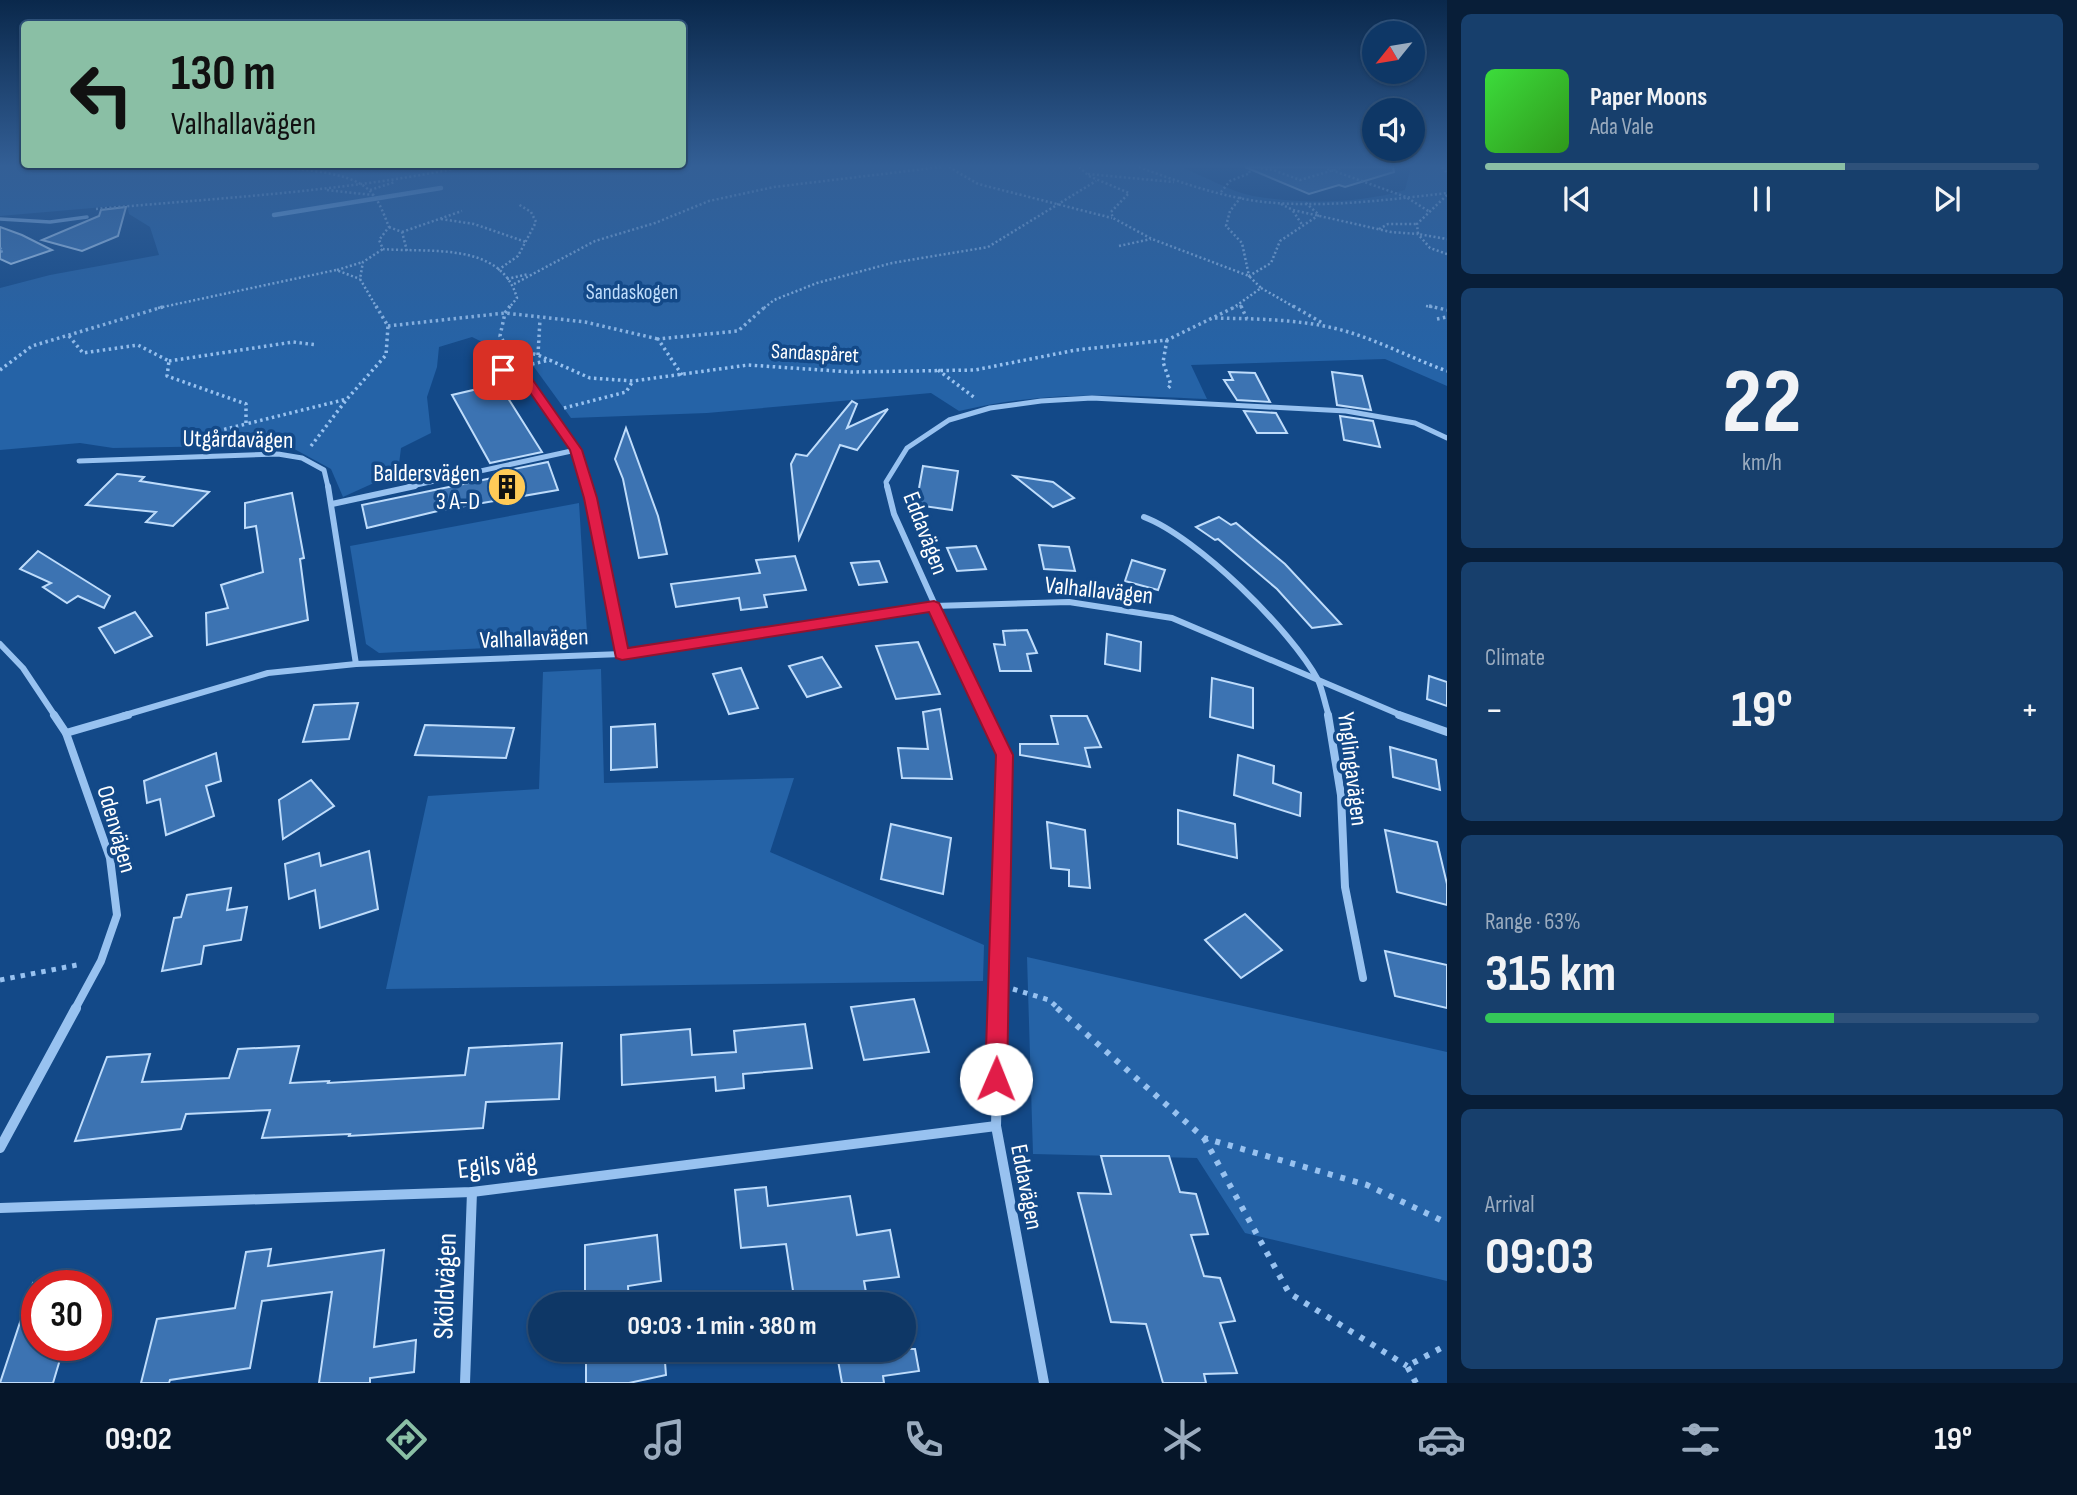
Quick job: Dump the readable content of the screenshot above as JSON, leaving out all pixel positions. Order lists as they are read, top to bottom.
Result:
{
  "streets": {
    "street": [
      "Utgårdavägen",
      "Eddavägen",
      "Valhallavägen",
      "Ynglingavägen",
      "Odenvägen",
      "Egils väg",
      "Sköldvägen"
    ],
    "path": ["Sandaspåret"]
  },
  "crossings": [
    ["Utgårdavägen", "Valhallavägen"],
    ["Eddavägen", "Valhallavägen"],
    ["Eddavägen", "Egils väg"],
    ["Valhallavägen", "Ynglingavägen"],
    ["Valhallavägen", "Odenvägen"],
    ["Egils väg", "Sköldvägen"]
  ],
  "parks": ["Sandaskogen"],
  "places": {
    "building": ["Baldersvägen 3 A-D"]
  },
  "north": "bottom left",
  "page": {
    "turn": ["130 m", "Valhallavägen"],
    "song": ["Paper Moons", "Ada Vale"],
    "tile": [
      ["22", "km/h"],
      "Climate",
      ["Range · 63%", "315 km"],
      ["Arrival", "09:03"]
    ],
    "heat": ["−", "19°", "+"],
    "limit": "30",
    "trip": "09:03 · 1 min · 380 m",
    "tabs": ["09:02", "19°"]
  }
}
